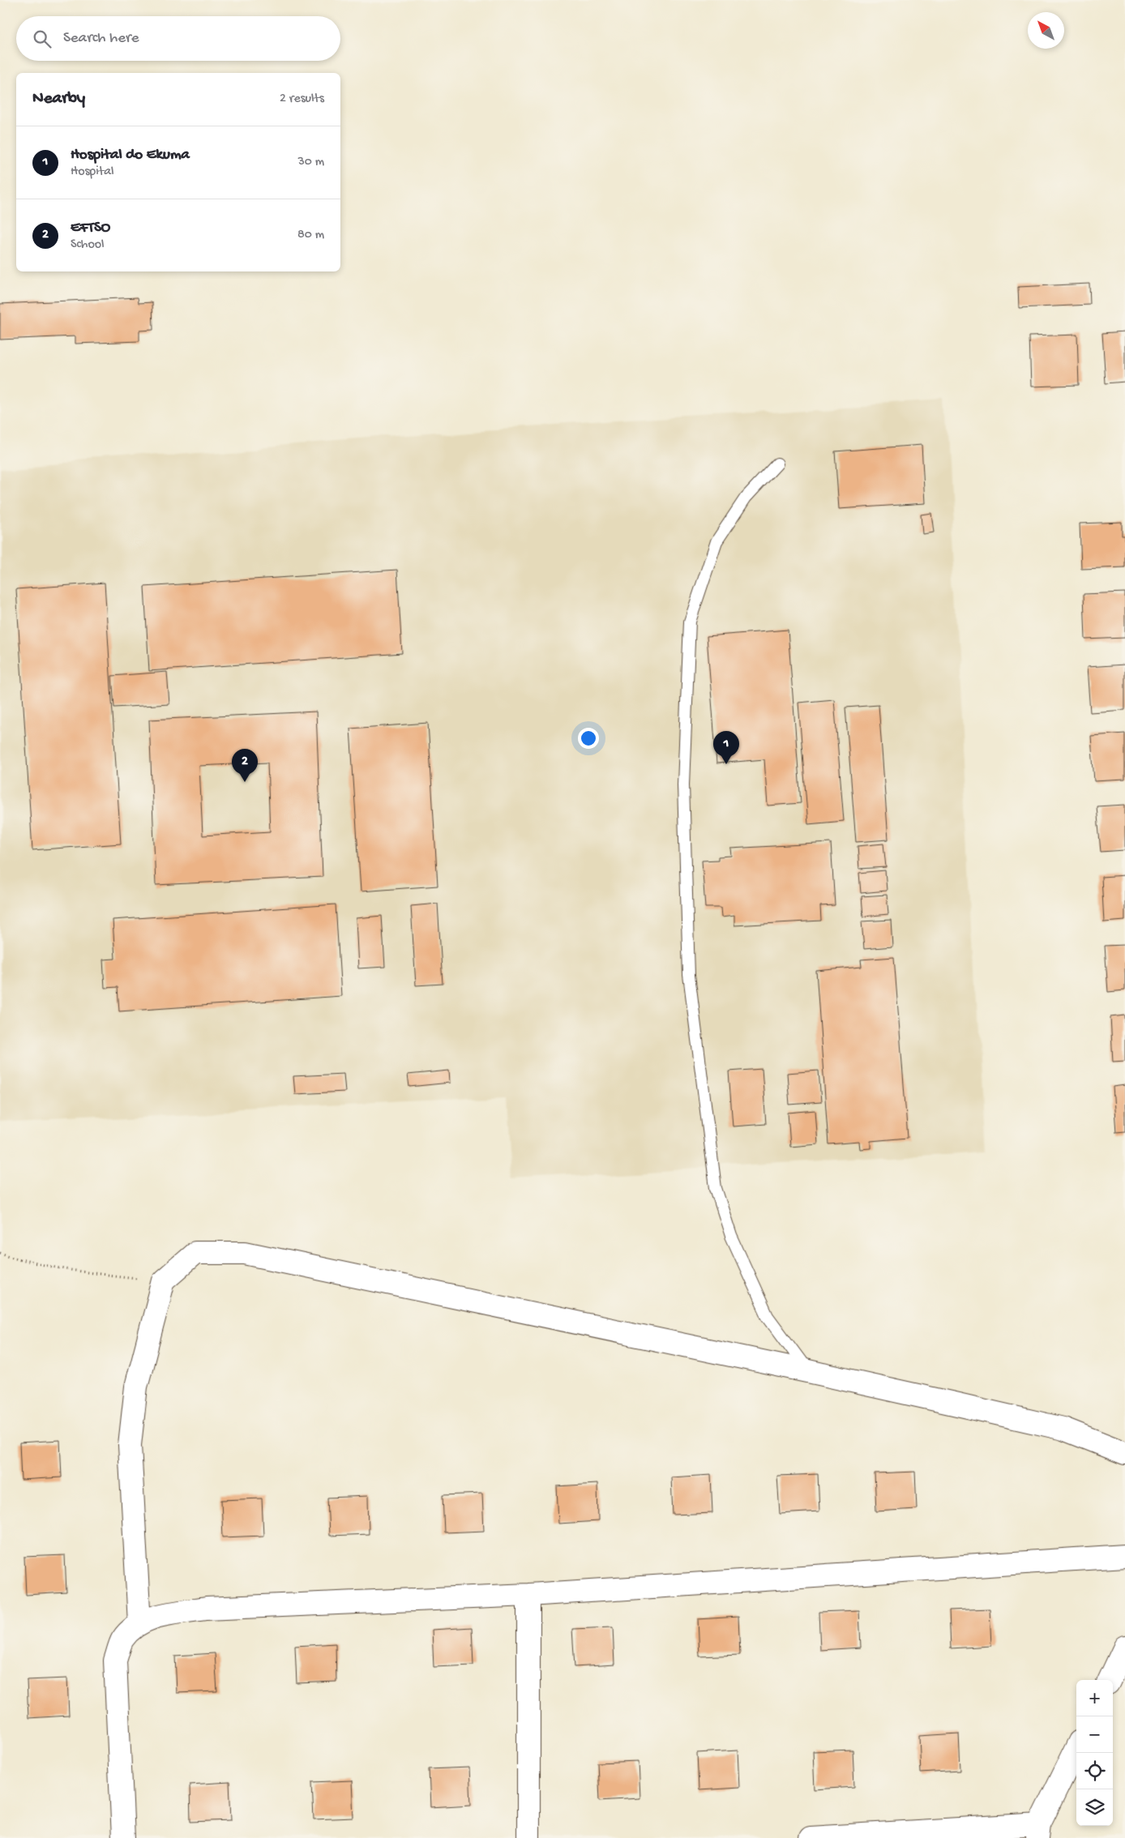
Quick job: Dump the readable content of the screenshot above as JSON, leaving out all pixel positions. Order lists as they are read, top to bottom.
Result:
{
  "north": "top left",
  "page": {
    "search": "Search here",
    "heading": ["Nearby", "2 results"],
    "list": [
      {
        "mark": "1",
        "name": "Hospital do Ekuma",
        "note": "Hospital",
        "value": "30 m"
      },
      {
        "mark": "2",
        "name": "EFTSO",
        "note": "School",
        "value": "80 m"
      }
    ],
    "pins": ["1", "2"],
    "map_buttons": ["+", "−"]
  }
}
